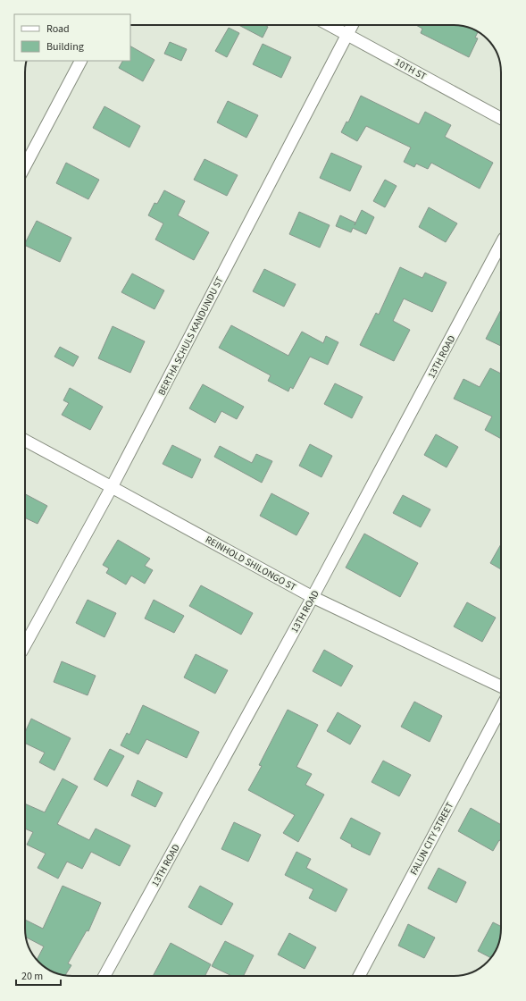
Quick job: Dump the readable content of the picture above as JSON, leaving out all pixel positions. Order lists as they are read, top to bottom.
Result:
{
  "streets": {
    "street": [
      "10TH ST",
      "BERTHA SCHULS KANDUNDU ST",
      "13TH ROAD",
      "REINHOLD SHILONGO ST",
      "FALUN CITY STREET"
    ]
  },
  "crossings": [
    ["10TH ST", "BERTHA SCHULS KANDUNDU ST"],
    ["BERTHA SCHULS KANDUNDU ST", "REINHOLD SHILONGO ST"],
    ["13TH ROAD", "REINHOLD SHILONGO ST"]
  ],
  "legend": ["Road", "Building"],
  "scale_bar": "20 m"
}
